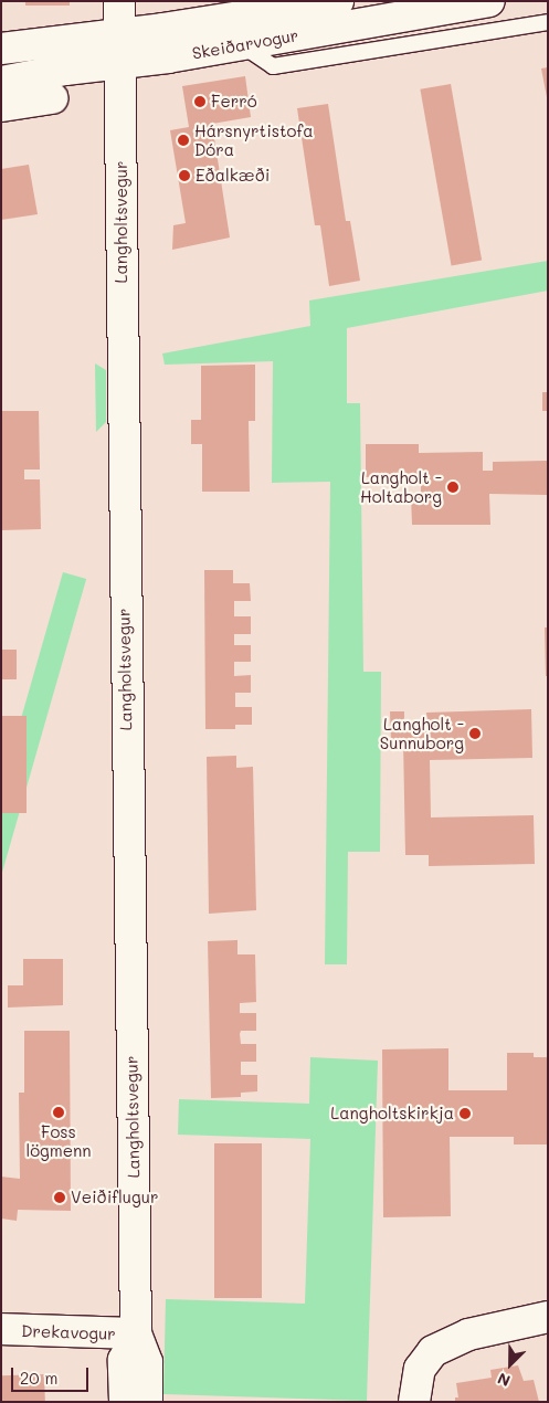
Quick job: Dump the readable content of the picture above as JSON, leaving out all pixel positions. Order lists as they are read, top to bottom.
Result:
{
  "streets": {
    "street": ["Skeiðarvogur", "Langholtsvegur", "Drekavogur"]
  },
  "crossings": [
    ["Skeiðarvogur", "Langholtsvegur"],
    ["Langholtsvegur", "Drekavogur"]
  ],
  "places": [
    "Ferró",
    "Hársnyrtistofa Dóra",
    "Eðalkæði",
    "Langholt - Holtaborg",
    "Langholt - Sunnuborg",
    "Foss lögmenn",
    "Langholtskirkja",
    "Veiðiflugur"
  ],
  "scale_bar": "20 m",
  "north": "bottom left"
}
